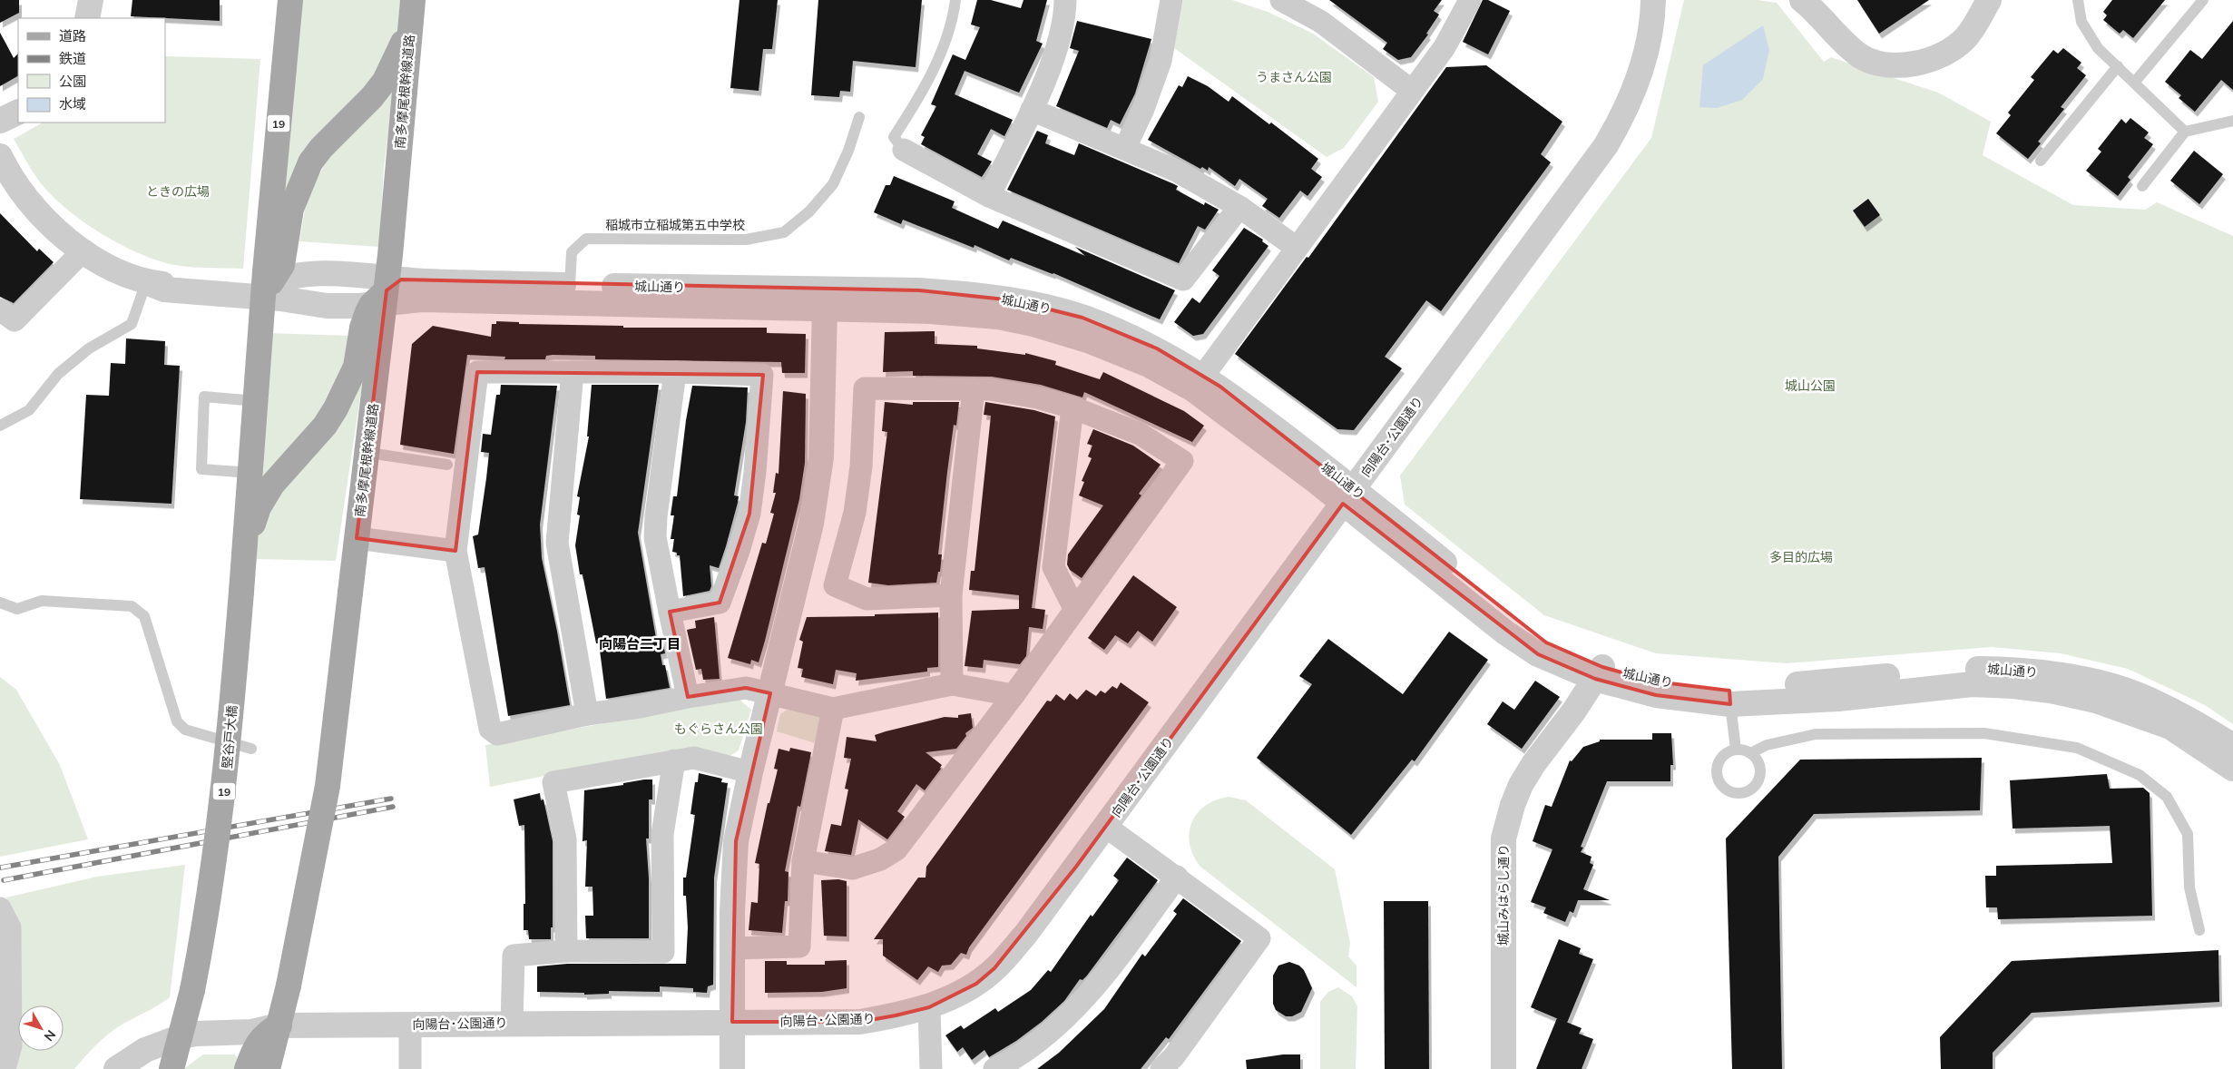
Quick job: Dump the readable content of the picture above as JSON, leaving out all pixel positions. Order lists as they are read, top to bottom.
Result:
{
  "streets": {
    "main road": ["南多摩尾根幹線道路", "19", "竪谷戸大橋"],
    "street": ["城山通り", "向陽台･公園通り", "城山みはらし通り"],
    "lane": ["稲城市立稲城第五中学校"]
  },
  "crossings": [
    ["南多摩尾根幹線道路", "城山通り"],
    ["南多摩尾根幹線道路", "向陽台･公園通り"],
    ["19", "向陽台･公園通り"],
    ["19", "竪谷戸大橋"],
    ["稲城市立稲城第五中学校", "城山通り"],
    ["城山通り", "向陽台･公園通り"],
    ["城山通り", "城山みはらし通り"],
    ["向陽台･公園通り", "竪谷戸大橋"]
  ],
  "districts": ["向陽台二丁目"],
  "parks": [
    "うまさん公園",
    "ときの広場",
    "城山公園",
    "多目的広場",
    "もぐらさん公園"
  ],
  "legend": [
    "道路",
    "鉄道",
    "公園",
    "水域"
  ],
  "north": "bottom right"
}
